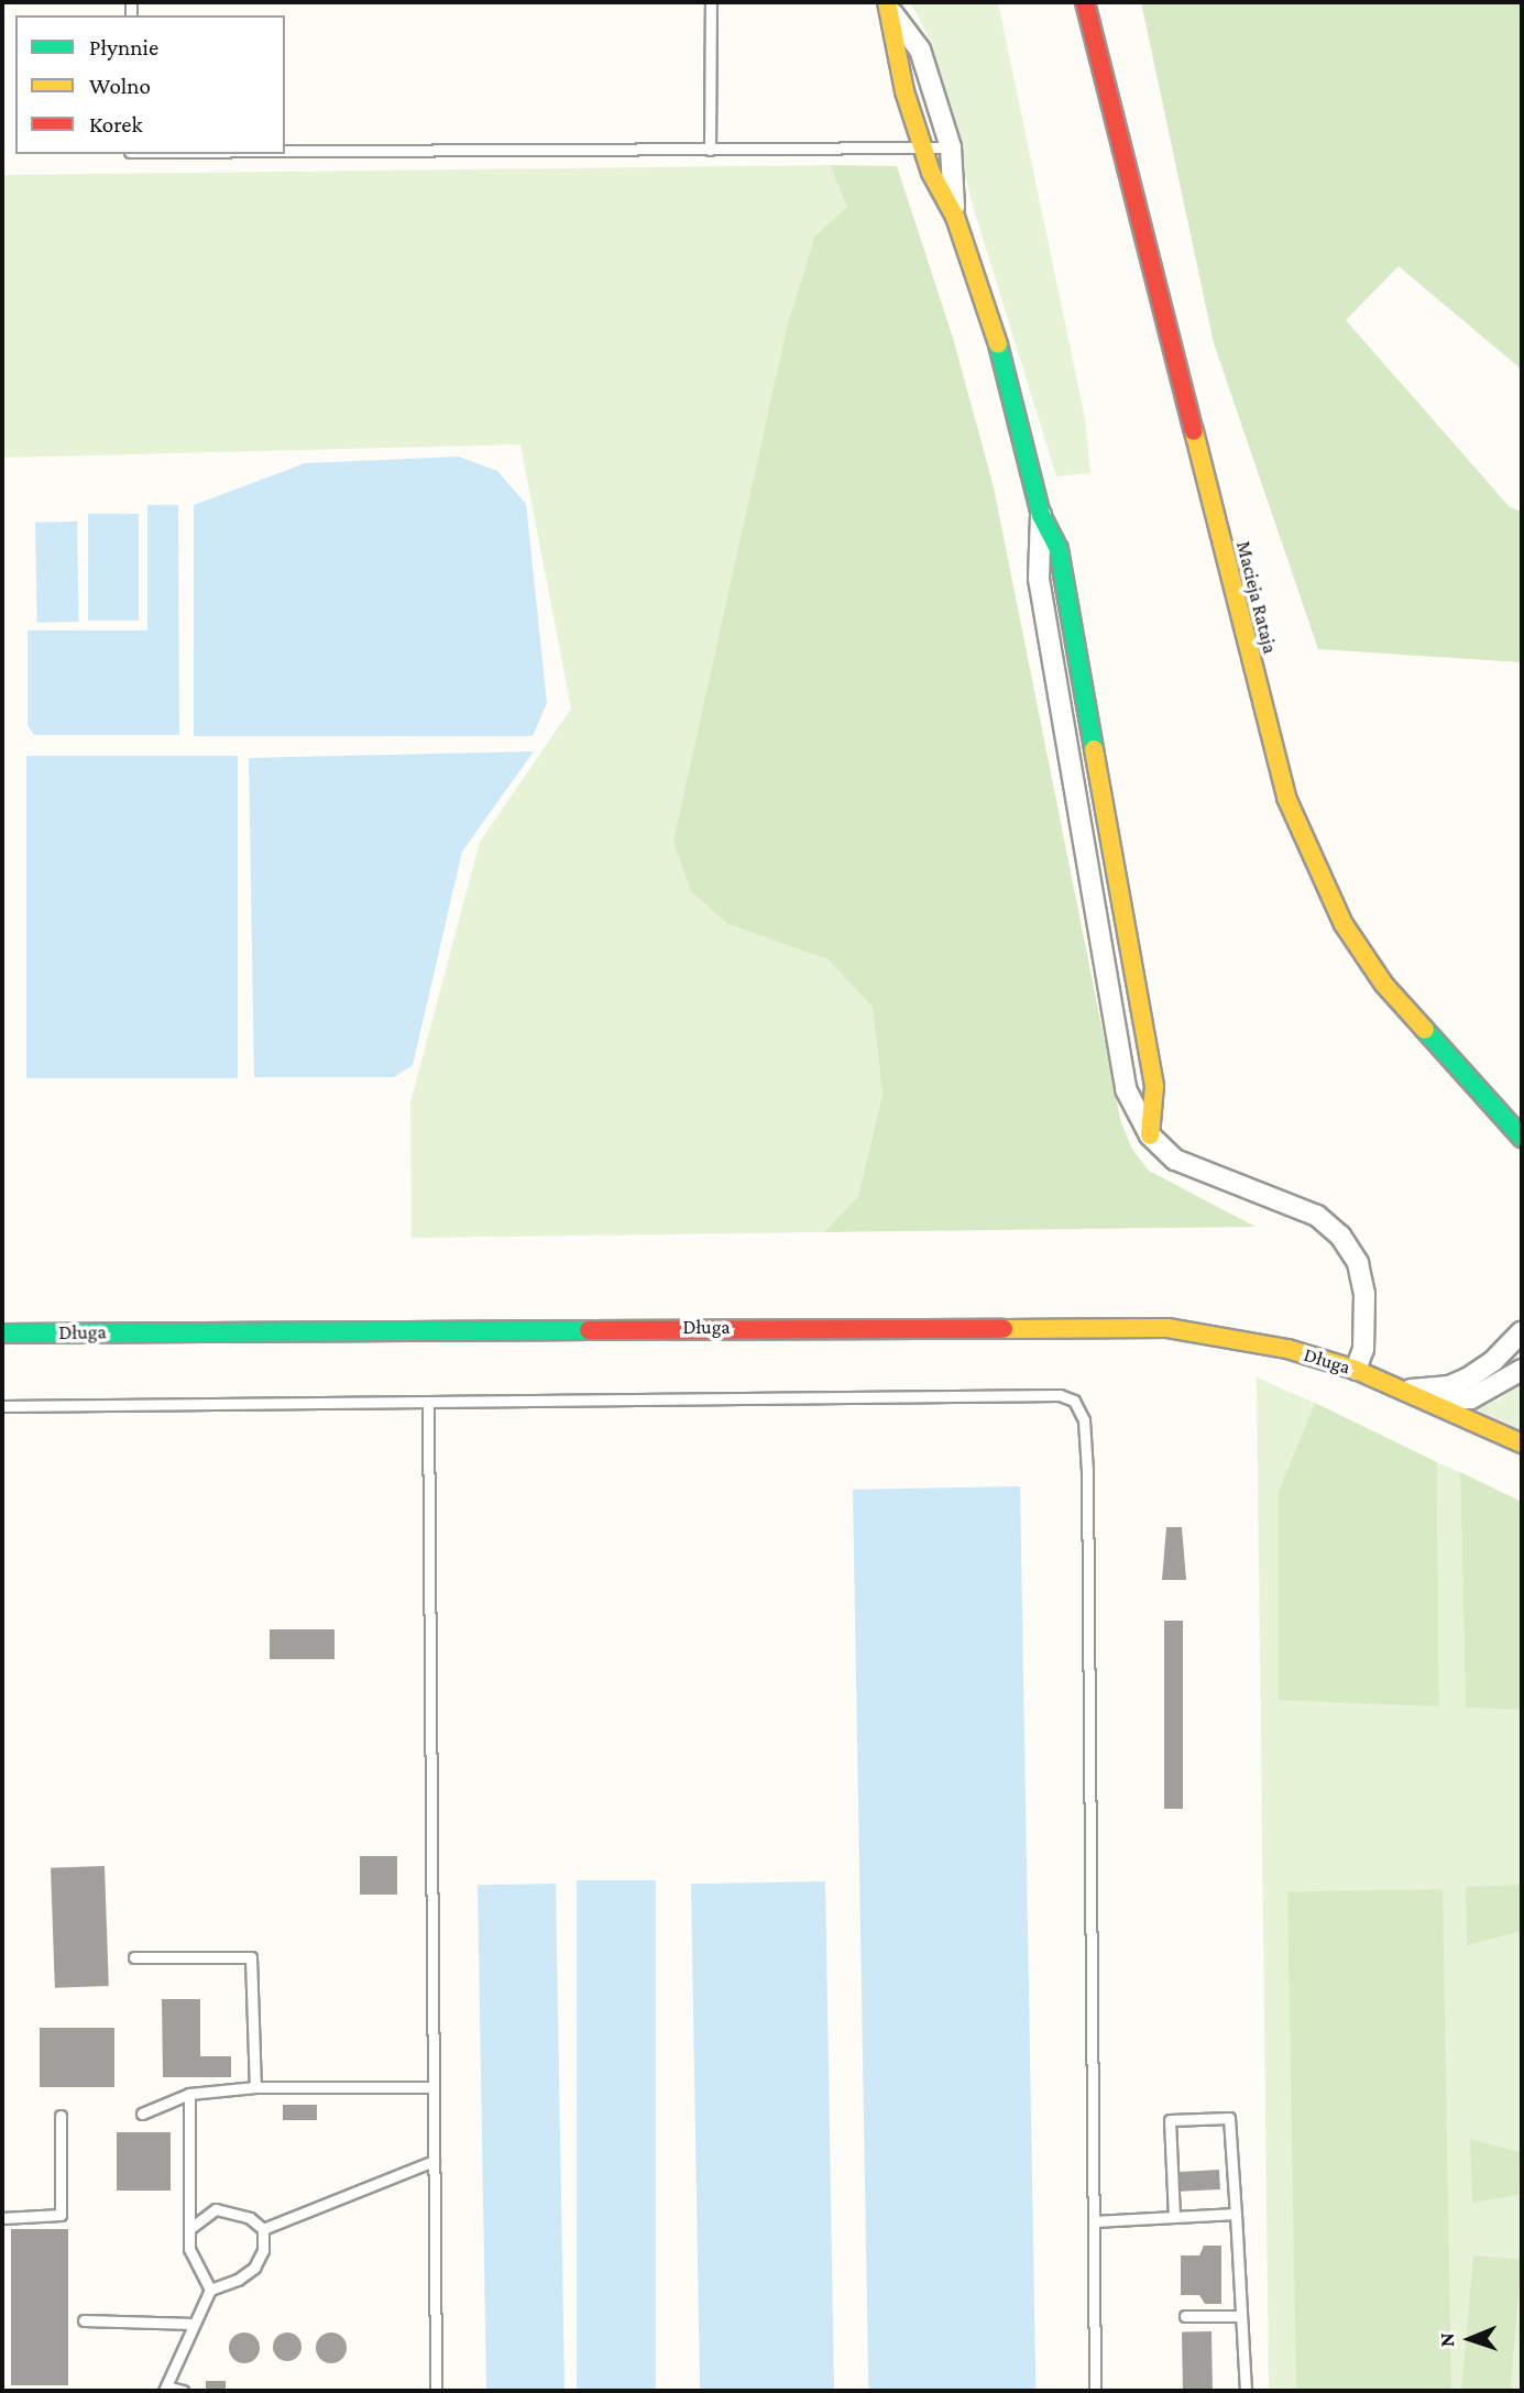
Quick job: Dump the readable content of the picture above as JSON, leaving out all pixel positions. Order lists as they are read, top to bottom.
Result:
{
  "streets": {
    "street": ["Macieja Rataja", "Długa"]
  },
  "legend": ["Płynnie", "Wolno", "Korek"],
  "north": "left"
}
